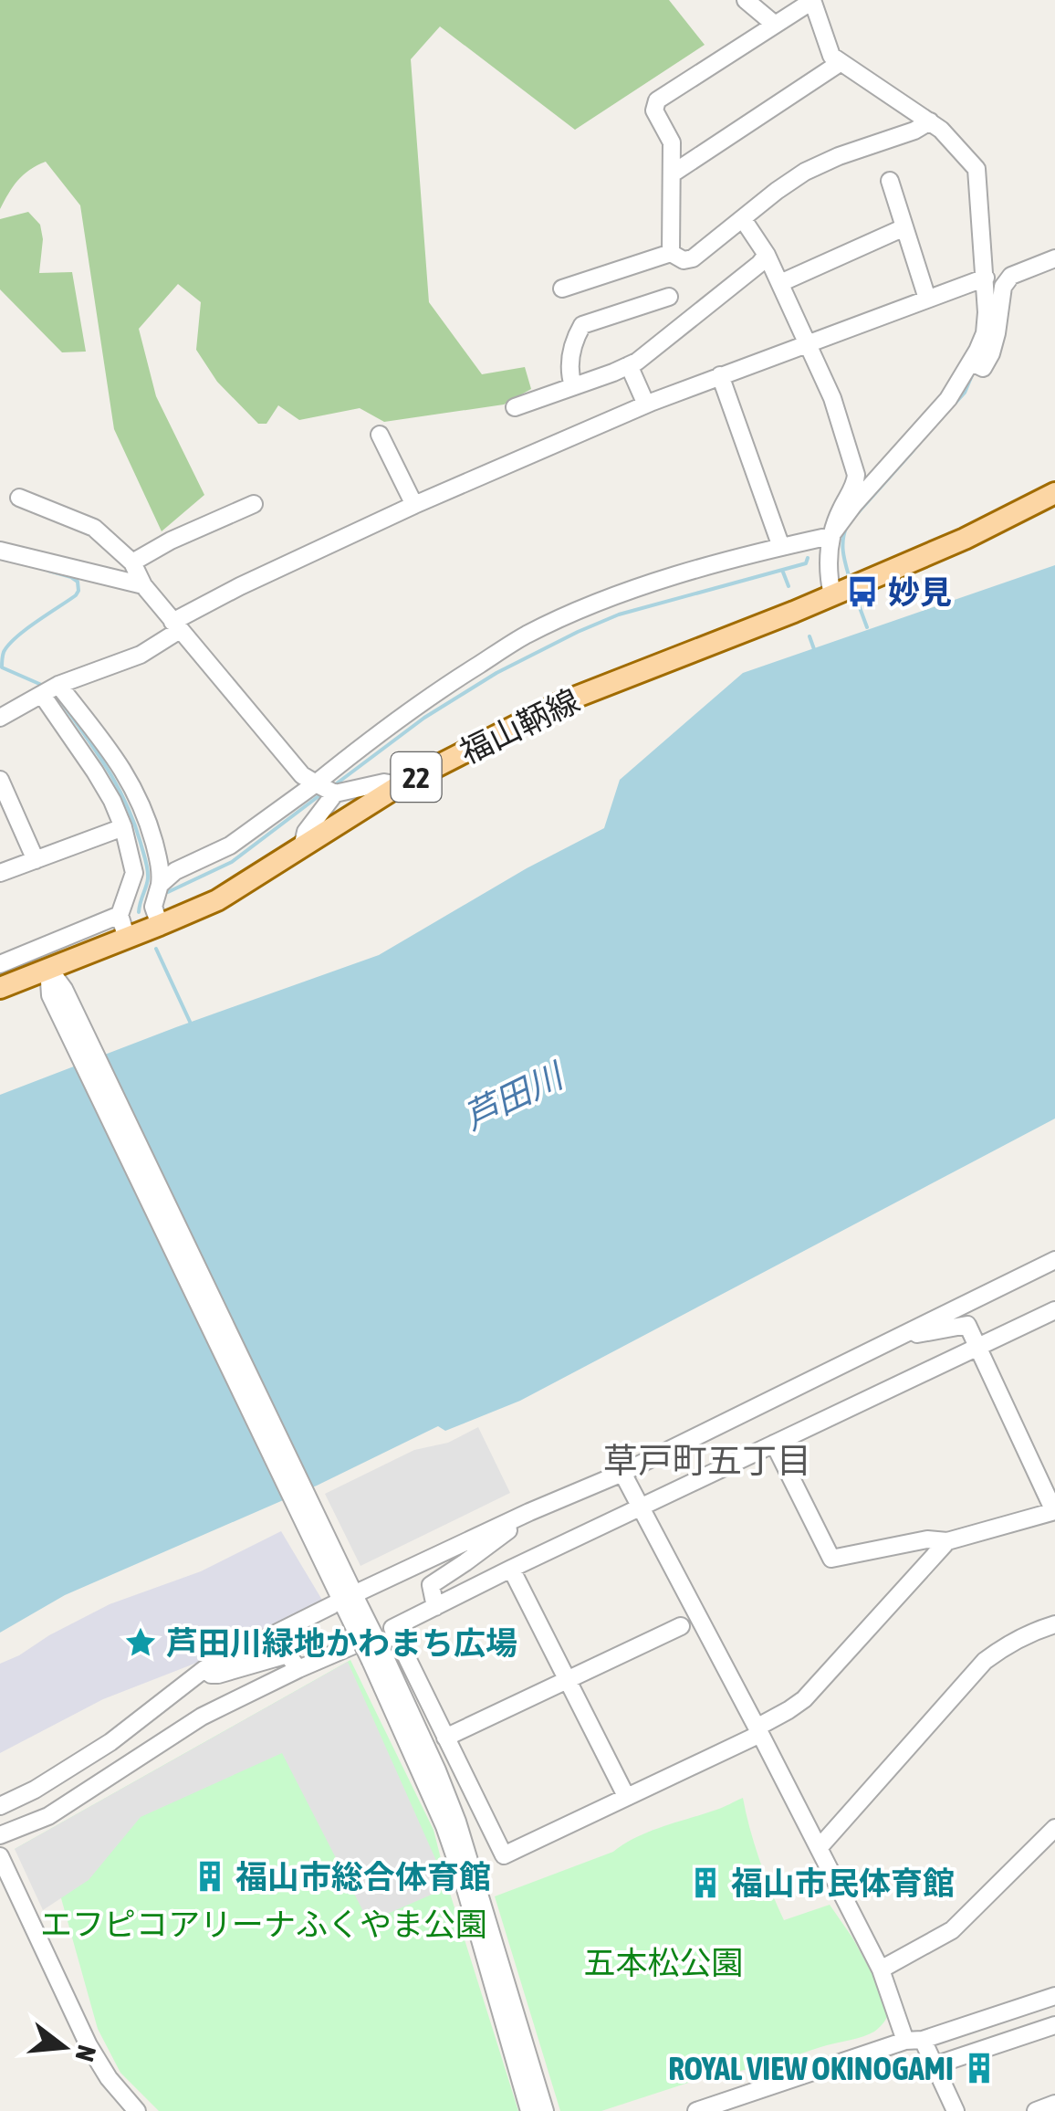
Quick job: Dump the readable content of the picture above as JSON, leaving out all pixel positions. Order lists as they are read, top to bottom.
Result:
{
  "streets": {
    "main road": ["福山鞆線", "22"]
  },
  "districts": ["草戸町五丁目"],
  "water": ["芦田川"],
  "parks": ["エフピコアリーナふくやま公園", "五本松公園"],
  "places": {
    "bus stop": ["妙見"],
    "place": ["芦田川緑地かわまち広場"],
    "building": ["福山市総合体育館", "福山市民体育館", "ROYAL VIEW OKINOGAMI"]
  },
  "north": "right"
}
